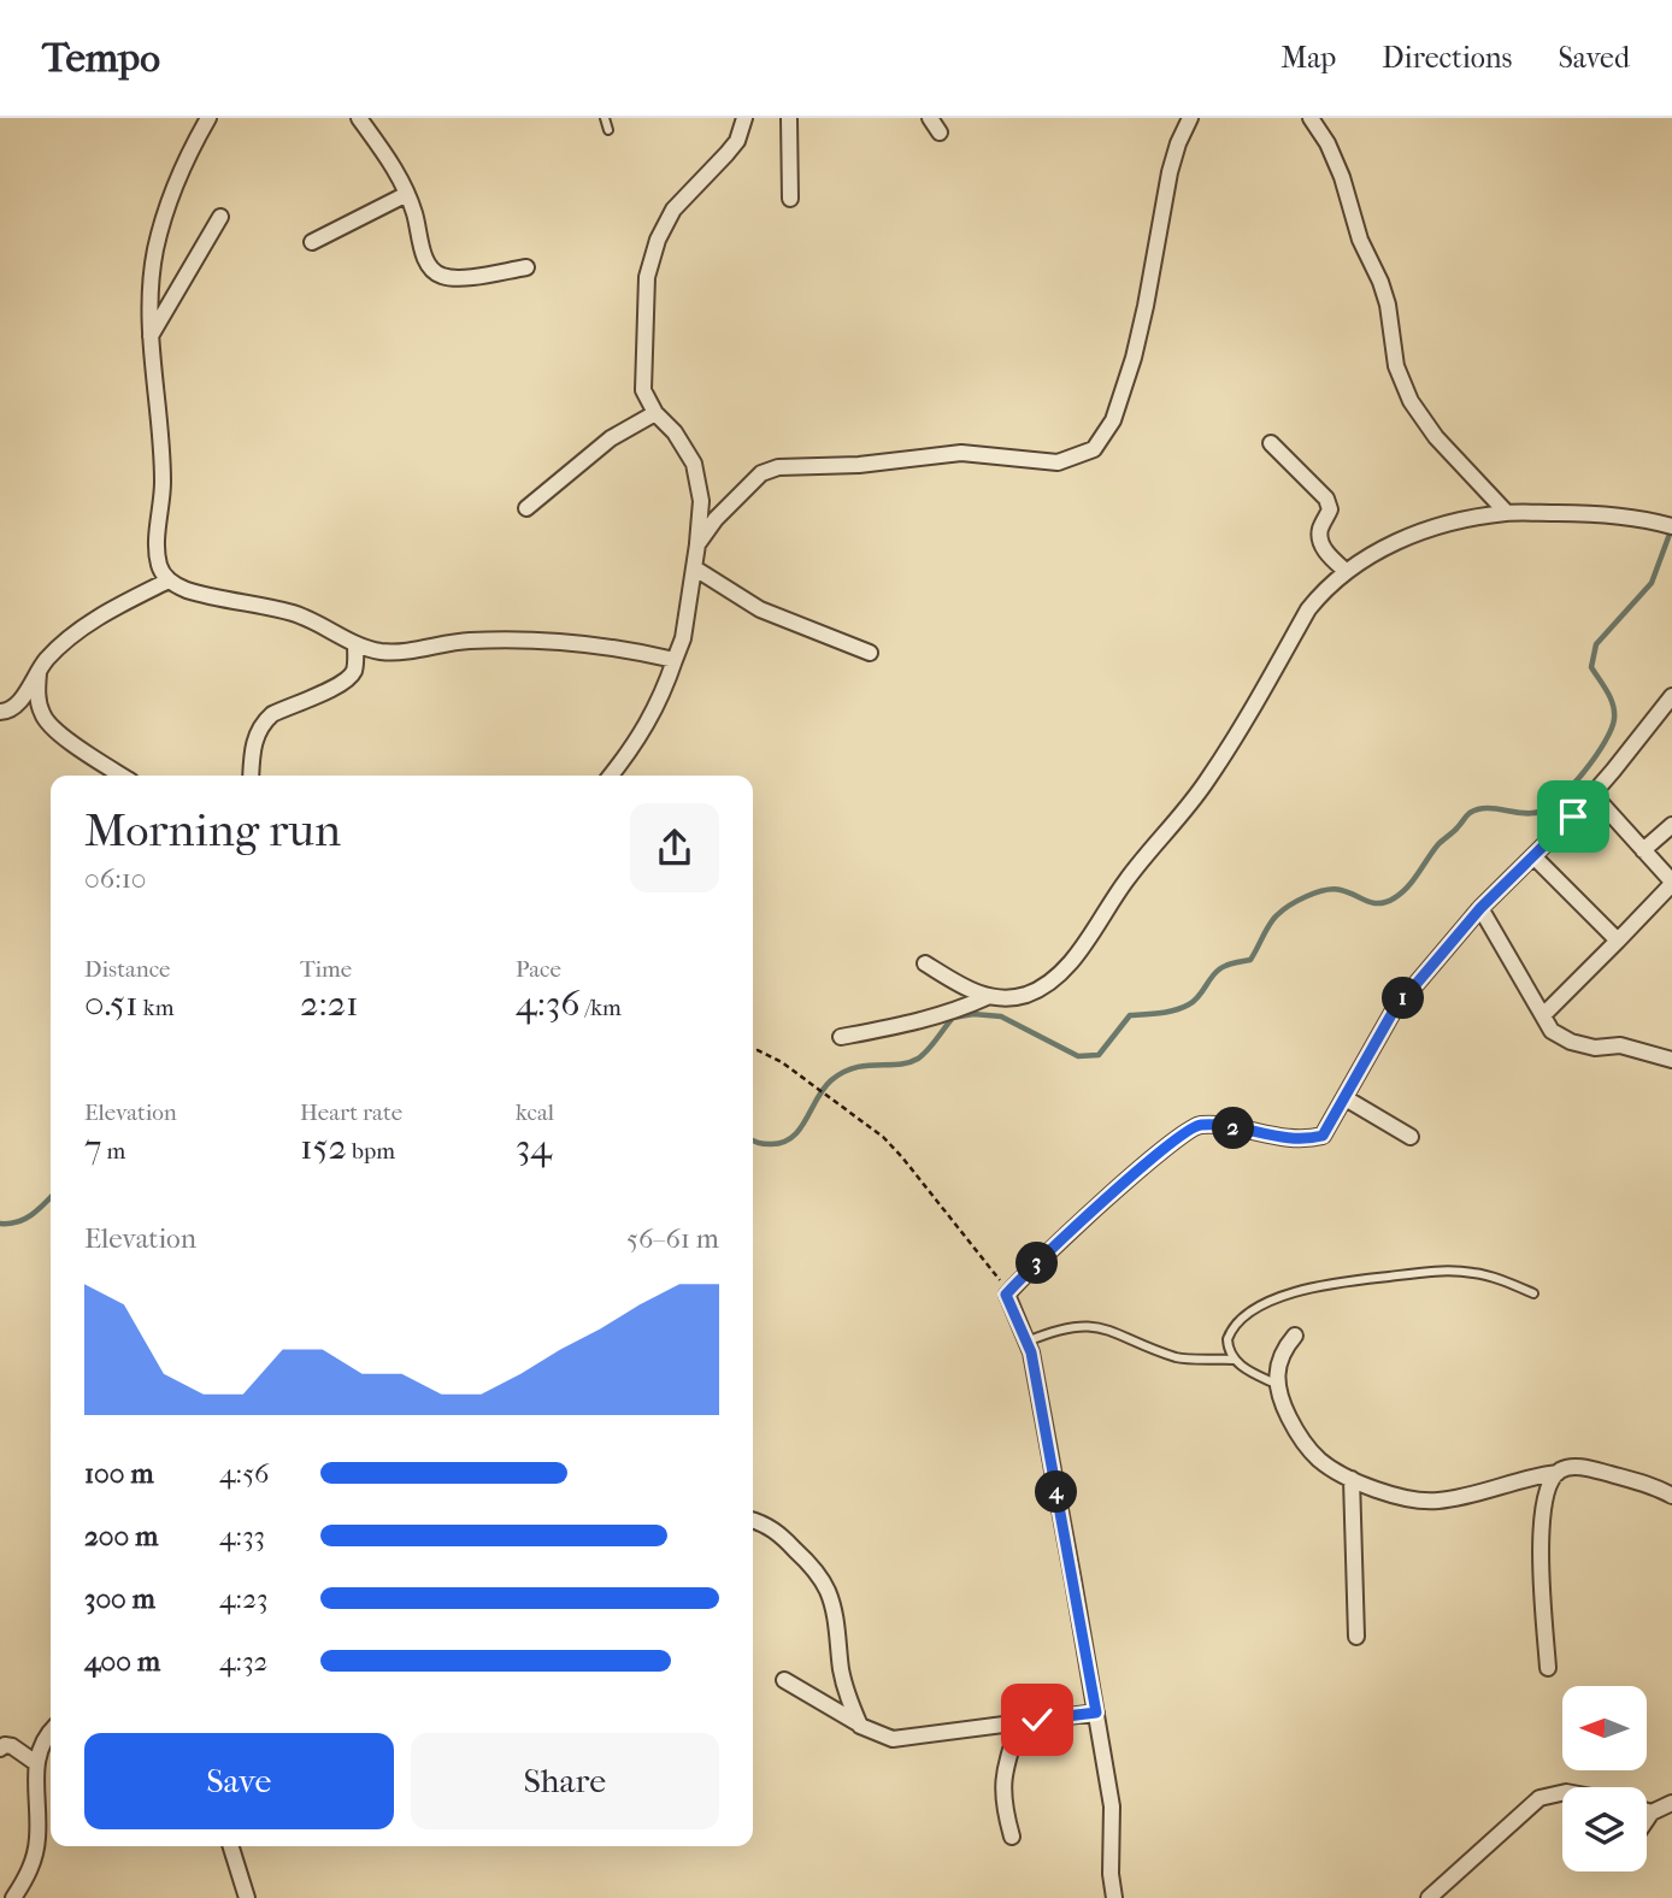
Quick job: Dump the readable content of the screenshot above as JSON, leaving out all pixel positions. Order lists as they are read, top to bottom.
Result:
{
  "north": "left",
  "page": {
    "header": "Tempo",
    "nav": ["Map", "Directions", "Saved"],
    "heading": ["Morning run", "06:10"],
    "stats": [
      ["Distance", "0.51 km"],
      ["Time", "2:21"],
      ["Pace", "4:36 /km"],
      ["Elevation", "7 m"],
      ["Heart rate", "152 bpm"],
      ["kcal", "34"]
    ],
    "pins": [
      "1",
      "2",
      "3",
      "4"
    ],
    "chart": ["Elevation", "56–61 m"],
    "list": [
      {
        "name": "100 m",
        "note": "4:56"
      },
      {
        "name": "200 m",
        "note": "4:33"
      },
      {
        "name": "300 m",
        "note": "4:23"
      },
      {
        "name": "400 m",
        "note": "4:32"
      }
    ],
    "buttons": ["Save", "Share"]
  }
}
